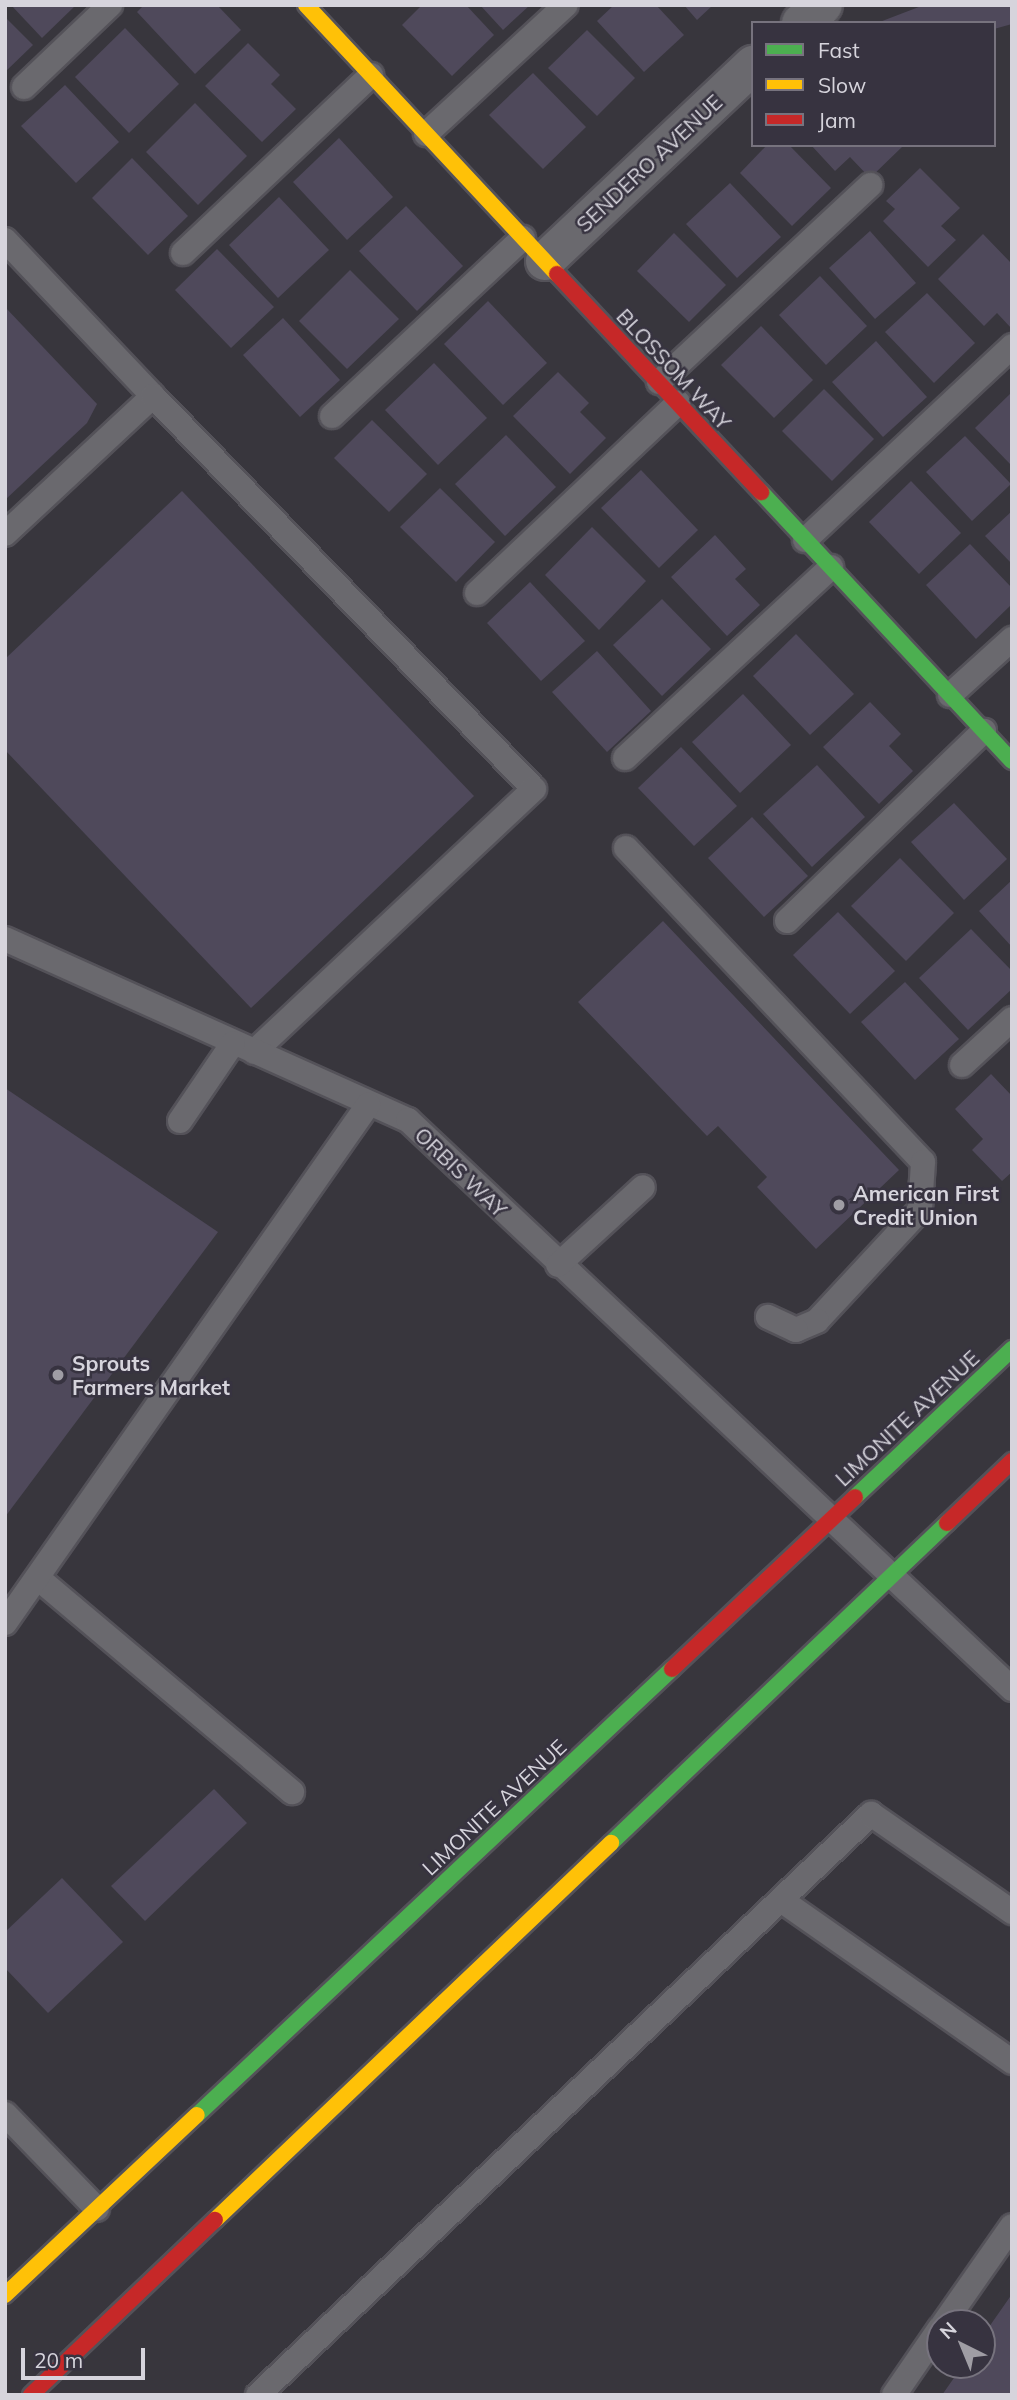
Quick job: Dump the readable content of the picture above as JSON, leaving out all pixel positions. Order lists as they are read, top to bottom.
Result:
{
  "streets": {
    "main road": ["BLOSSOM WAY", "LIMONITE AVENUE"],
    "street": ["SENDERO AVENUE"],
    "lane": ["ORBIS WAY"]
  },
  "crossings": [
    ["SENDERO AVENUE", "BLOSSOM WAY"],
    ["ORBIS WAY", "LIMONITE AVENUE"]
  ],
  "places": ["American First Credit Union", "Sprouts Farmers Market"],
  "legend": ["Fast", "Slow", "Jam"],
  "scale_bar": "20 m",
  "north": "top left"
}
